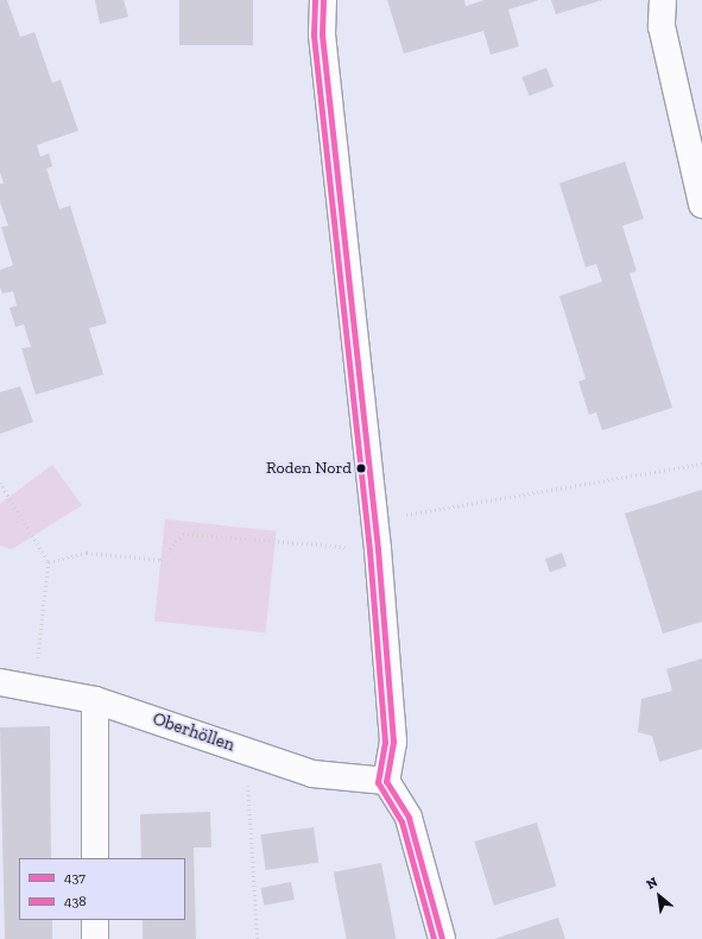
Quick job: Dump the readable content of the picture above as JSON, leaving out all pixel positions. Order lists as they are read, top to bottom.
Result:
{
  "streets": {
    "street": ["Oberhöllen"]
  },
  "places": ["Roden Nord"],
  "lines": ["transit line 437", "transit line 438"],
  "legend": ["437", "438"],
  "north": "top left"
}
